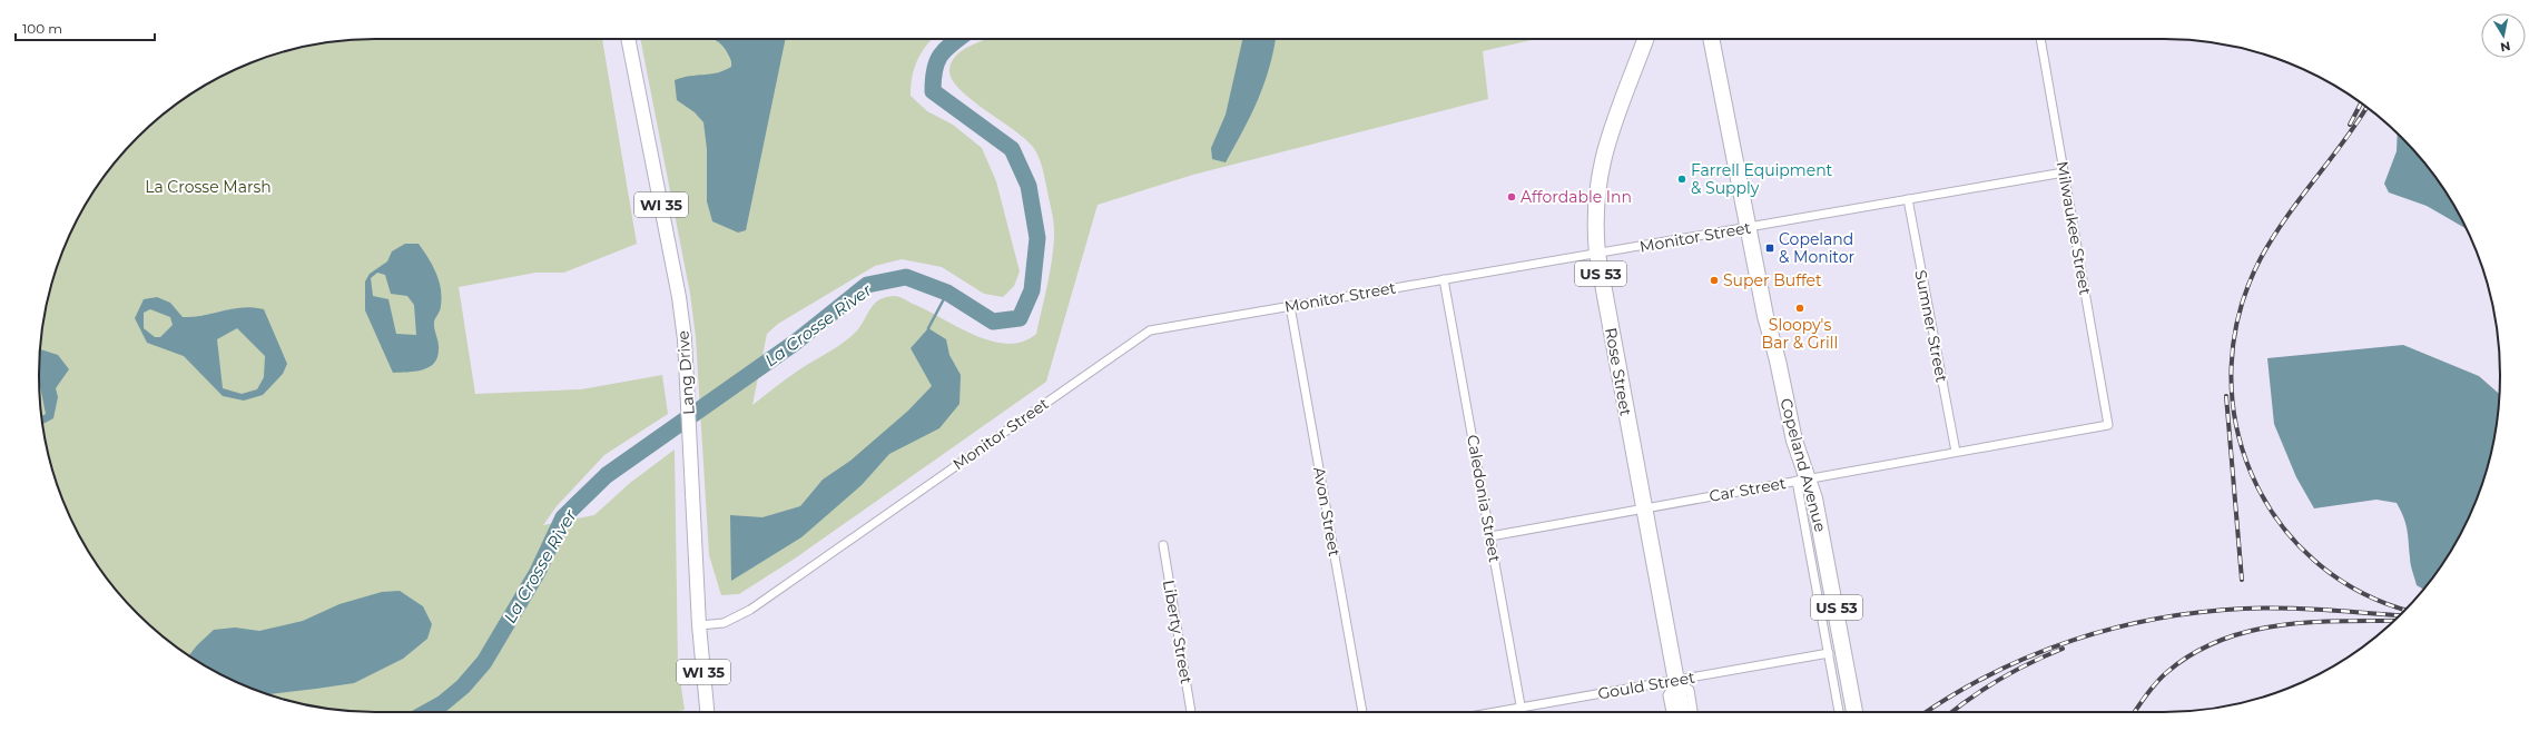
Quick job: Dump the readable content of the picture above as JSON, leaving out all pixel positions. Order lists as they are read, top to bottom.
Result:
{
  "streets": {
    "highway": ["US 53", "Rose Street", "Copeland Avenue"],
    "main road": ["WI 35", "Lang Drive"],
    "street": [
      "Milwaukee Street",
      "Monitor Street",
      "Sumner Street",
      "Car Street",
      "Caledonia Street",
      "Avon Street",
      "Liberty Street",
      "Gould Street"
    ]
  },
  "crossings": [
    ["Milwaukee Street", "Monitor Street"],
    ["Milwaukee Street", "Car Street"],
    ["Monitor Street", "Sumner Street"],
    ["Monitor Street", "Rose Street"],
    ["Monitor Street", "Lang Drive"],
    ["Monitor Street", "Copeland Avenue"],
    ["Monitor Street", "Caledonia Street"],
    ["Monitor Street", "Avon Street"],
    ["Sumner Street", "Car Street"],
    ["Rose Street", "Car Street"],
    ["Rose Street", "Gould Street"],
    ["Copeland Avenue", "Car Street"],
    ["Car Street", "Caledonia Street"],
    ["Caledonia Street", "Gould Street"]
  ],
  "water": ["La Crosse River"],
  "parks": ["La Crosse Marsh"],
  "places": {
    "other": [
      "Farrell Equipment & Supply",
      "Affordable Inn",
      "Super Buffet",
      "Sloopy's Bar & Grill"
    ],
    "transit": ["Copeland & Monitor"]
  },
  "scale_bar": "100 m",
  "north": "bottom"
}
